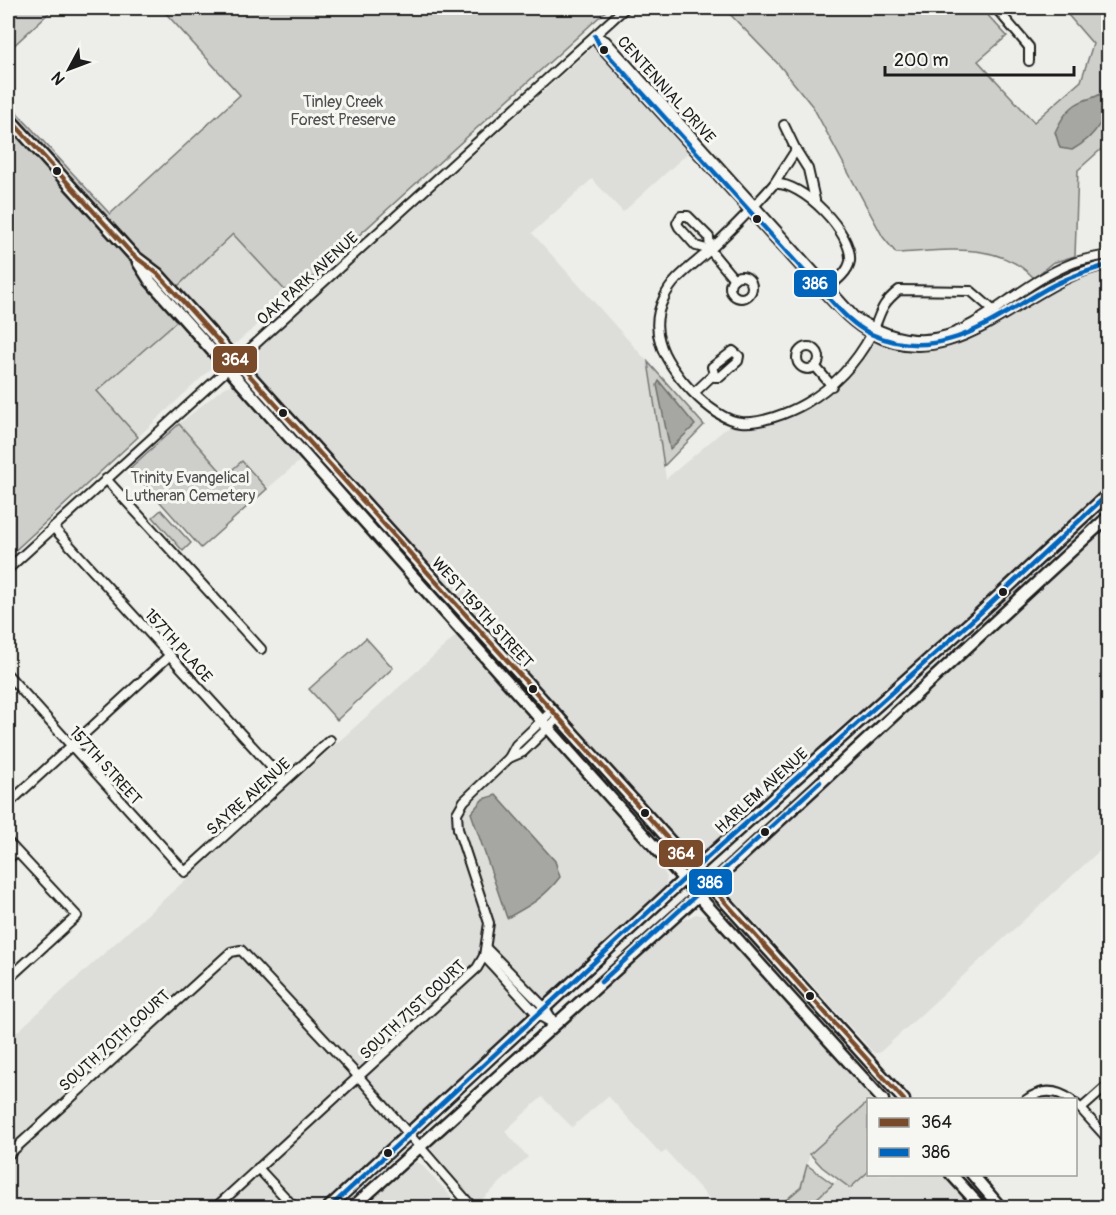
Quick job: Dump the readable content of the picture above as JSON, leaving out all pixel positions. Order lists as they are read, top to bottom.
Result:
{
  "streets": {
    "main road": ["WEST 159TH STREET", "HARLEM AVENUE"],
    "street": [
      "CENTENNIAL DRIVE",
      "OAK PARK AVENUE",
      "157TH PLACE",
      "157TH STREET",
      "SAYRE AVENUE",
      "SOUTH 71ST COURT",
      "SOUTH 70TH COURT"
    ]
  },
  "crossings": [
    ["CENTENNIAL DRIVE", "OAK PARK AVENUE"],
    ["OAK PARK AVENUE", "WEST 159TH STREET"],
    ["OAK PARK AVENUE", "157TH PLACE"],
    ["WEST 159TH STREET", "HARLEM AVENUE"],
    ["157TH PLACE", "SAYRE AVENUE"],
    ["157TH STREET", "SAYRE AVENUE"],
    ["SOUTH 71ST COURT", "SOUTH 70TH COURT"]
  ],
  "parks": ["Tinley Creek Forest Preserve", "Trinity Evangelical Lutheran Cemetery"],
  "lines": ["transit line 386", "transit line 364"],
  "legend": ["364", "386"],
  "scale_bar": "200 m",
  "north": "bottom left"
}
